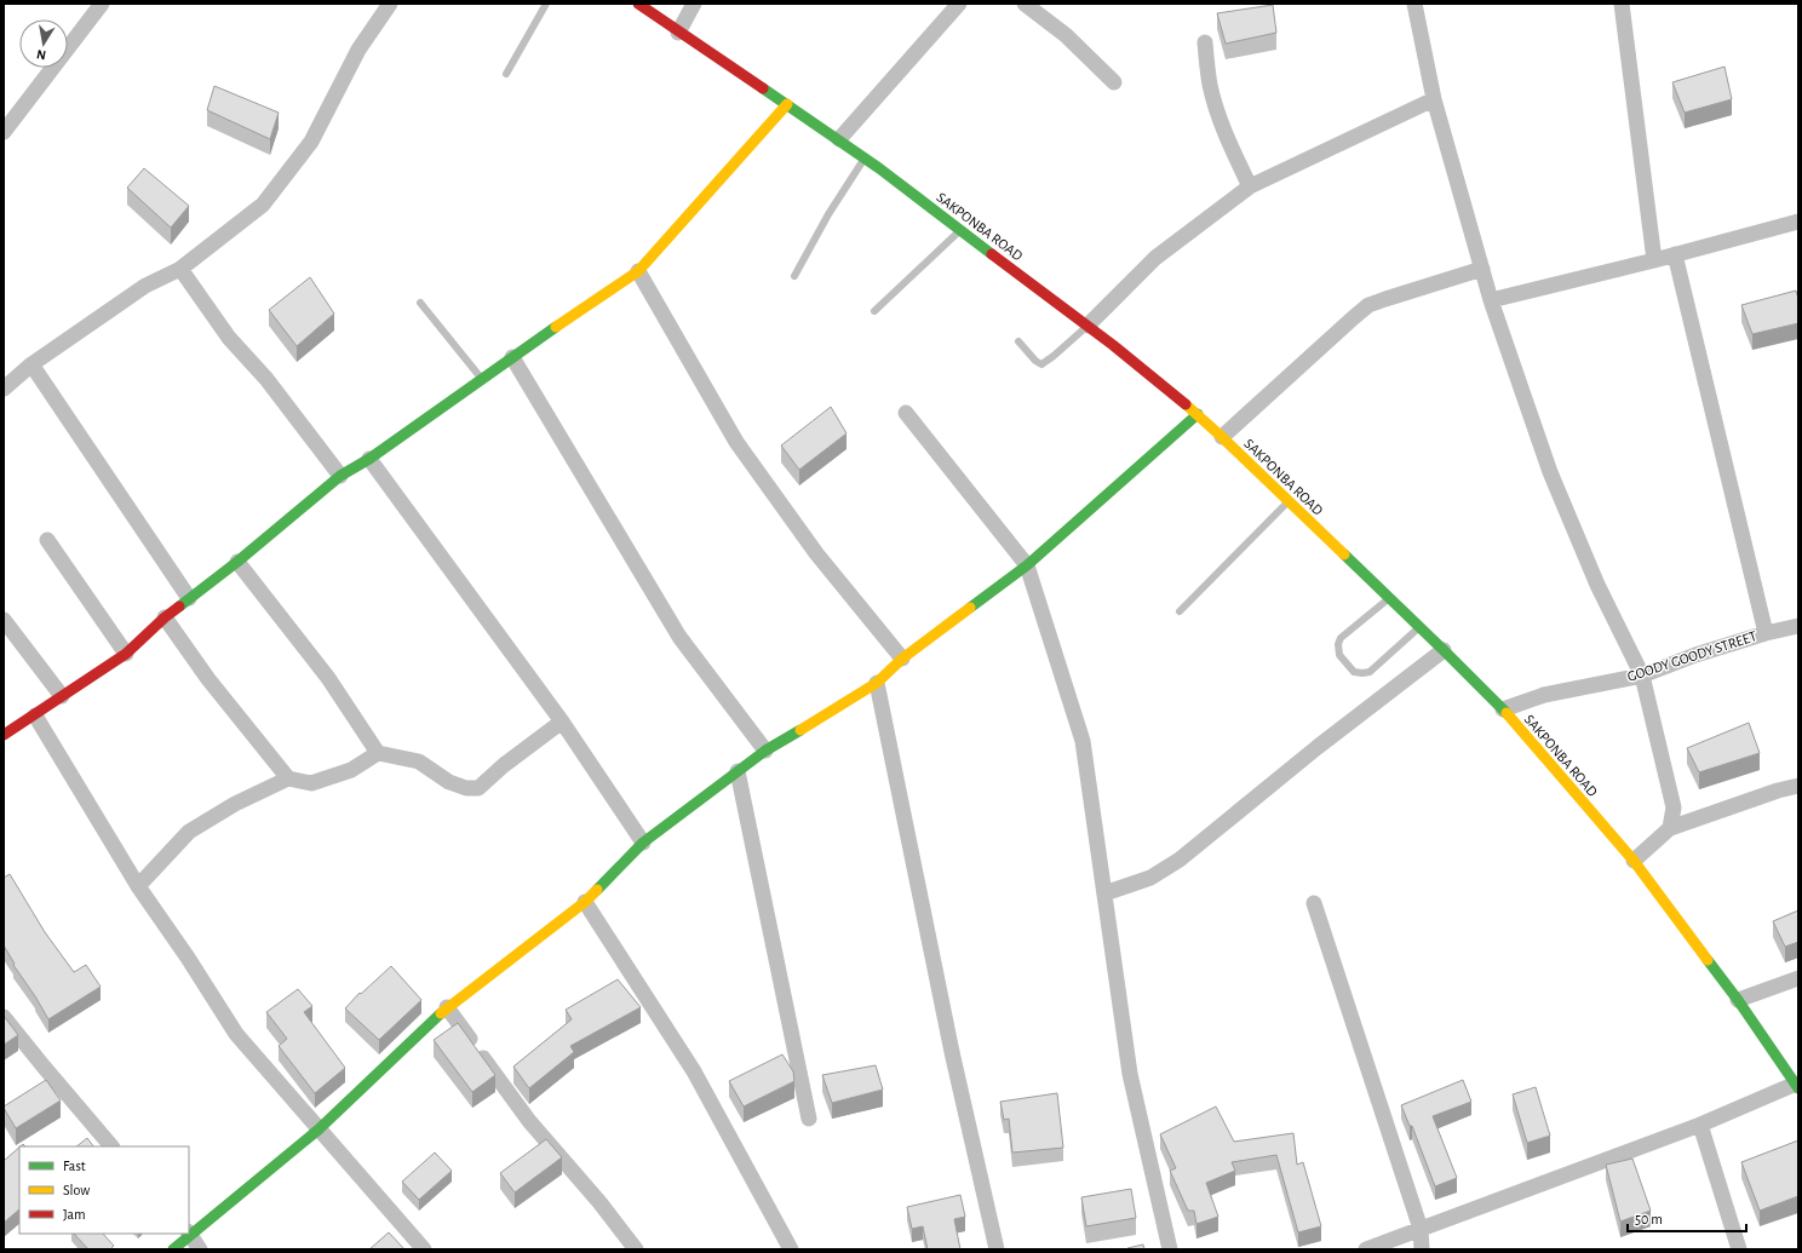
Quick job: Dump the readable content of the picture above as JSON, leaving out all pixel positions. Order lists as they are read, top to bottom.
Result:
{
  "streets": {
    "street": ["SAKPONBA ROAD", "GOODY GOODY STREET"]
  },
  "crossings": [
    ["SAKPONBA ROAD", "GOODY GOODY STREET"]
  ],
  "legend": ["Fast", "Slow", "Jam"],
  "scale_bar": "50 m",
  "north": "bottom"
}
